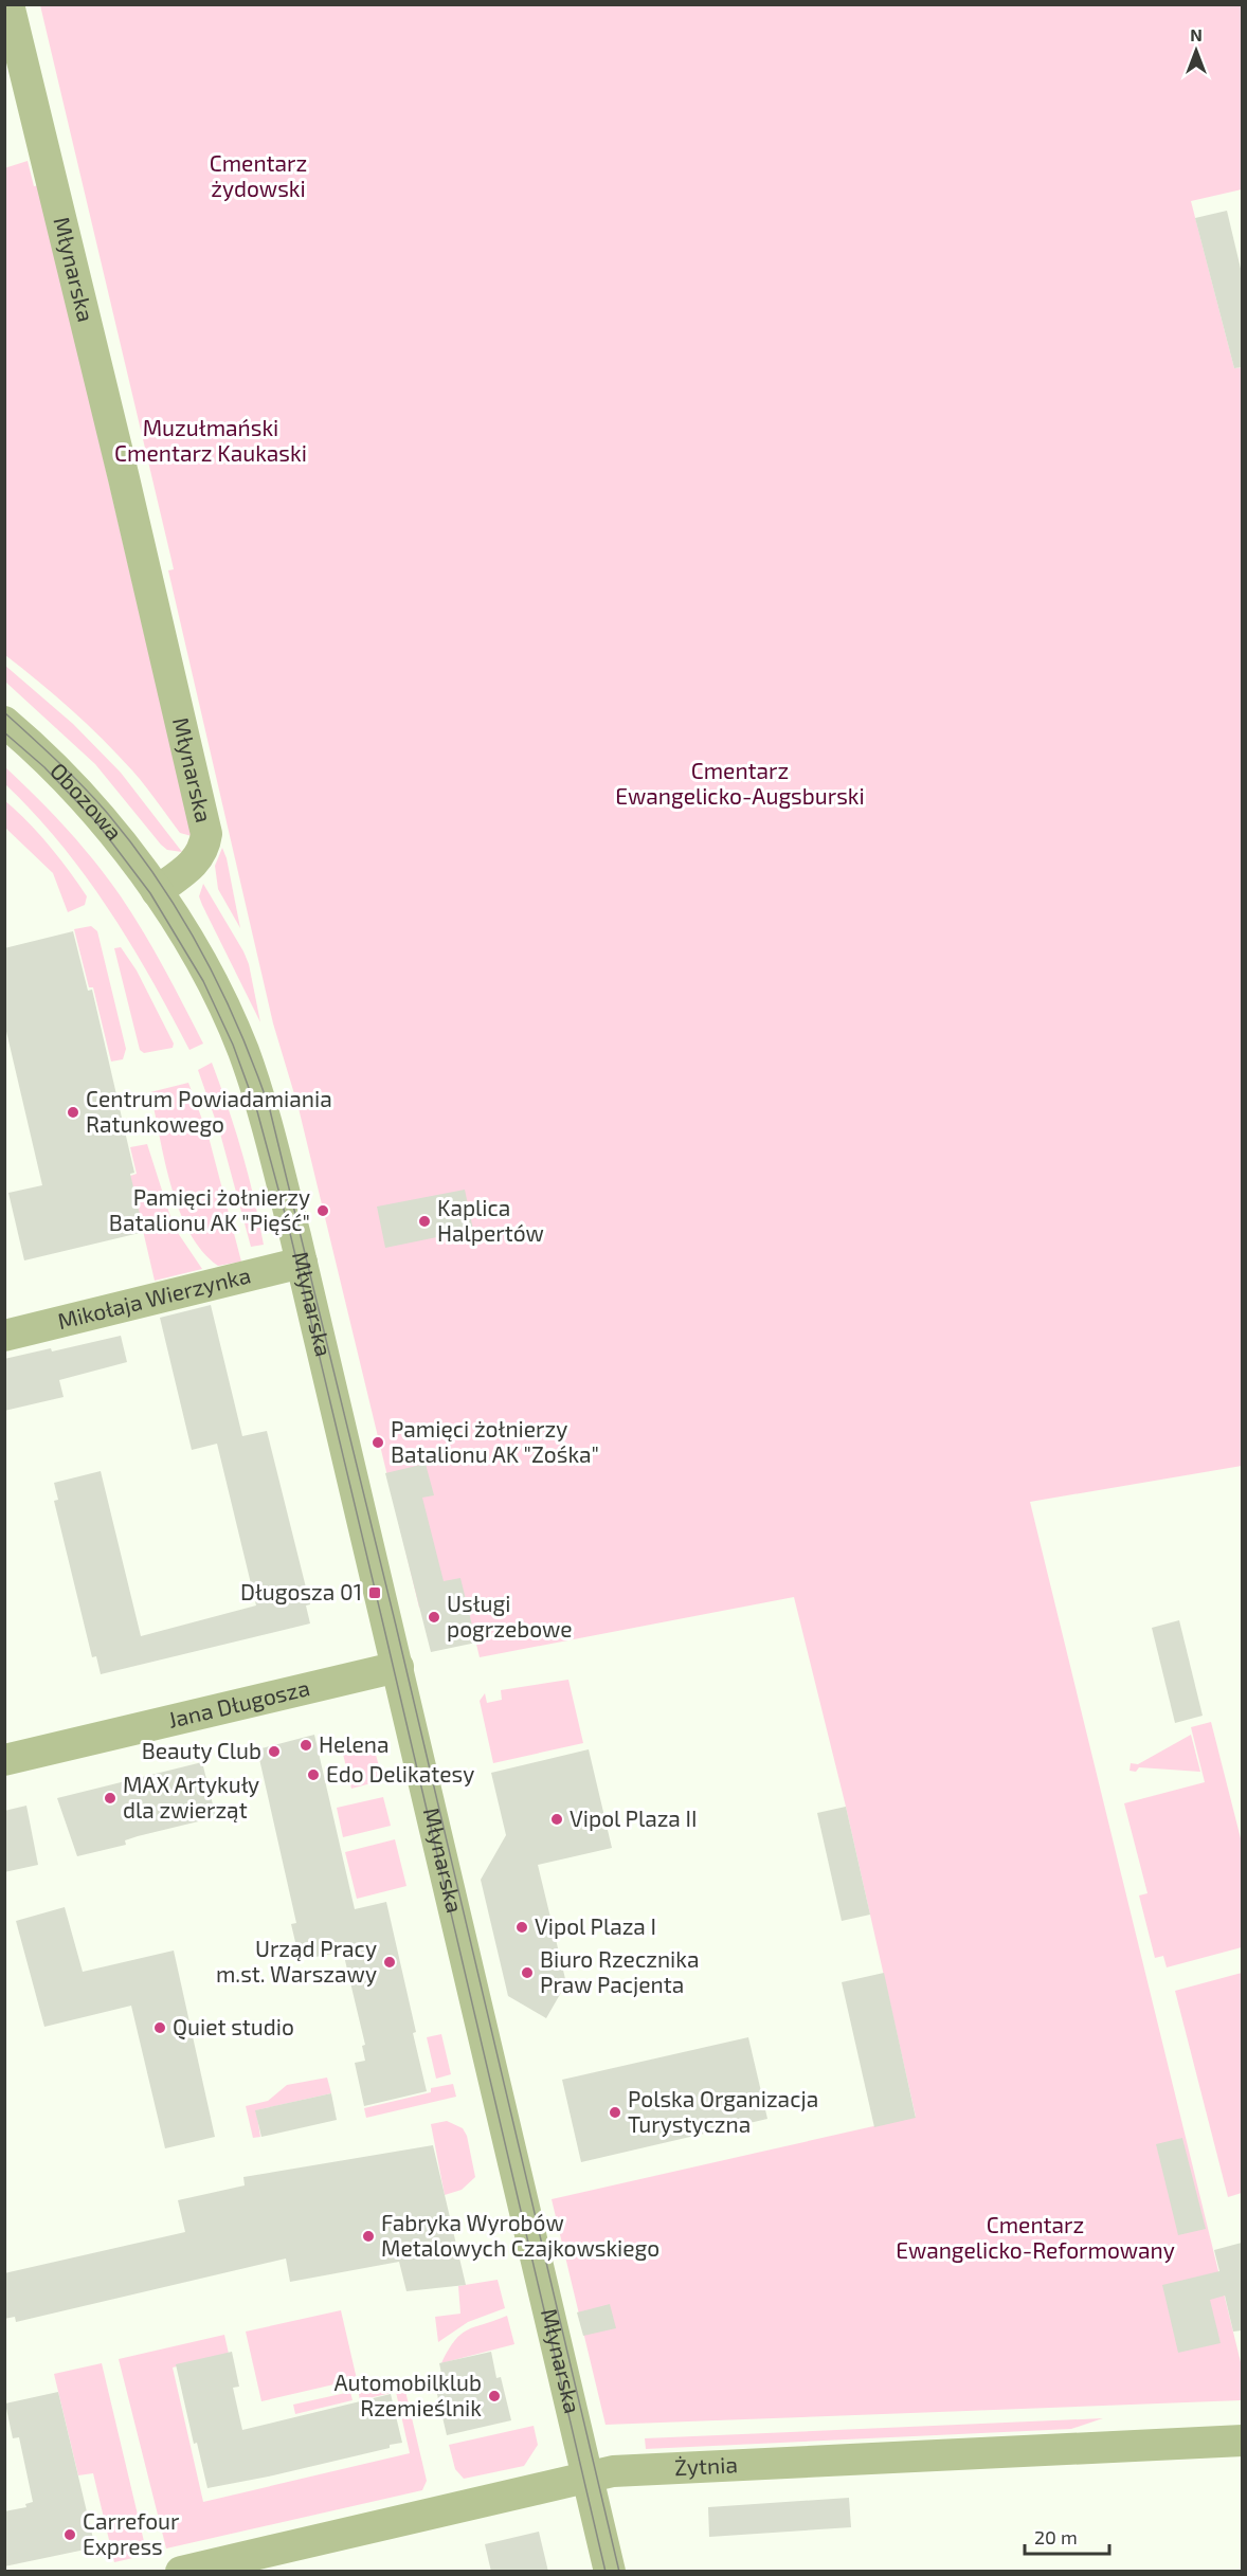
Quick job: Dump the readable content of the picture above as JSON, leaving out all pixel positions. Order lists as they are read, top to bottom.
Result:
{
  "streets": {
    "street": [
      "Młynarska",
      "Obozowa",
      "Mikołaja Wierzynka",
      "Jana Długosza",
      "Żytnia"
    ]
  },
  "crossings": [
    ["Młynarska", "Obozowa"],
    ["Młynarska", "Mikołaja Wierzynka"],
    ["Młynarska", "Jana Długosza"],
    ["Młynarska", "Żytnia"]
  ],
  "parks": [
    "Cmentarz żydowski",
    "Muzułmański Cmentarz Kaukaski",
    "Cmentarz Ewangelicko-Augsburski",
    "Cmentarz Ewangelicko-Reformowany"
  ],
  "places": {
    "other": [
      "Centrum Powiadamiania Ratunkowego",
      "Pamięci żołnierzy Batalionu AK \"Pięść\"",
      "Kaplica Halpertów",
      "Pamięci żołnierzy Batalionu AK \"Zośka\"",
      "Usługi pogrzebowe",
      "Helena",
      "Beauty Club",
      "Edo Delikatesy",
      "MAX Artykuły dla zwierząt",
      "Vipol Plaza II",
      "Vipol Plaza I",
      "Urząd Pracy m.st. Warszawy",
      "Biuro Rzecznika Praw Pacjenta",
      "Quiet studio",
      "Polska Organizacja Turystyczna",
      "Fabryka Wyrobów Metalowych Czajkowskiego",
      "Automobilklub Rzemieślnik",
      "Carrefour Express"
    ],
    "transit": ["Długosza 01"]
  },
  "scale_bar": "20 m",
  "north": "top"
}
